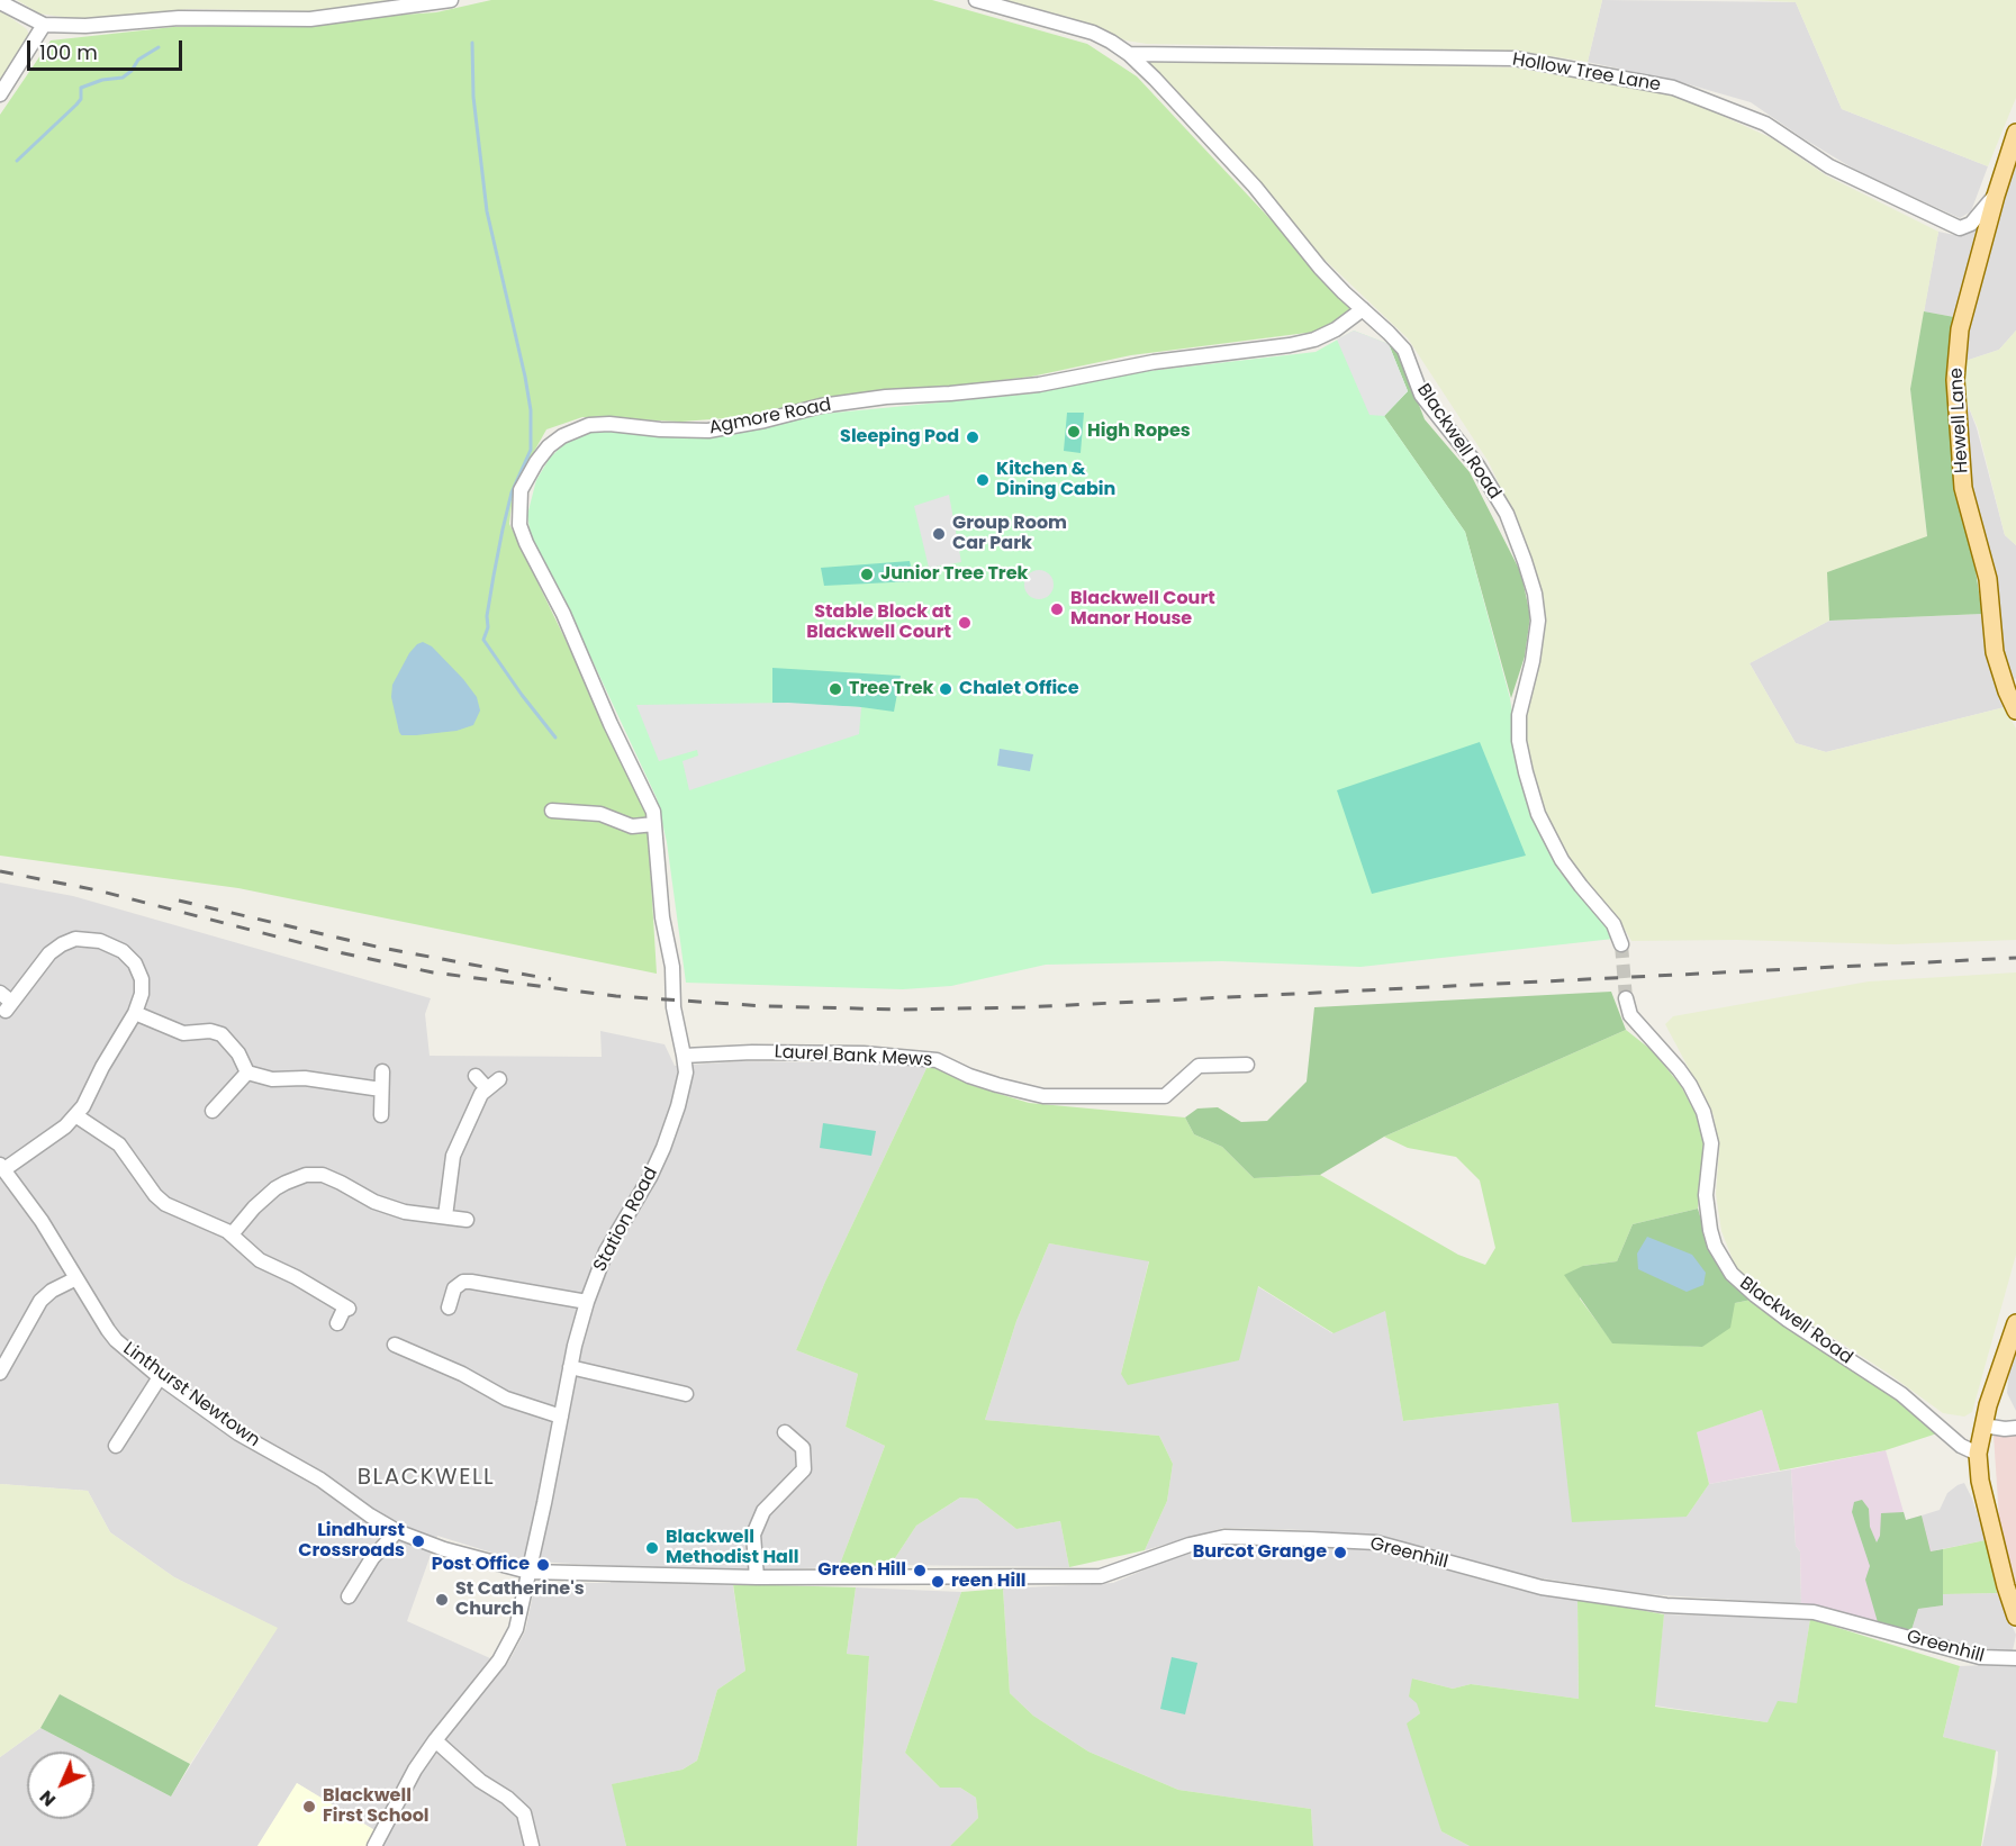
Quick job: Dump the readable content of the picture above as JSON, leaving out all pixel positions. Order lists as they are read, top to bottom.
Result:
{
  "streets": {
    "main road": ["Hewell Lane"],
    "street": [
      "Hollow Tree Lane",
      "Agmore Road",
      "Blackwell Road",
      "Laurel Bank Mews",
      "Station Road",
      "Linthurst Newtown",
      "Greenhill"
    ]
  },
  "crossings": [
    ["Hollow Tree Lane", "Hewell Lane"],
    ["Hollow Tree Lane", "Blackwell Road"],
    ["Agmore Road", "Blackwell Road"],
    ["Agmore Road", "Station Road"],
    ["Laurel Bank Mews", "Station Road"],
    ["Station Road", "Linthurst Newtown"],
    ["Station Road", "Greenhill"],
    ["Linthurst Newtown", "Greenhill"]
  ],
  "districts": ["BLACKWELL"],
  "places": [
    "High Ropes",
    "Sleeping Pod",
    "Kitchen & Dining Cabin",
    "Group Room Car Park",
    "Junior Tree Trek",
    "Blackwell Court Manor House",
    "Stable Block at Blackwell Court",
    "Tree Trek",
    "Chalet Office",
    "Lindhurst Crossroads",
    "Blackwell Methodist Hall",
    "Burcot Grange",
    "Post Office",
    "Green Hill",
    "reen Hill",
    "St Catherine's Church",
    "Blackwell First School"
  ],
  "scale_bar": "100 m",
  "north": "bottom left"
}
